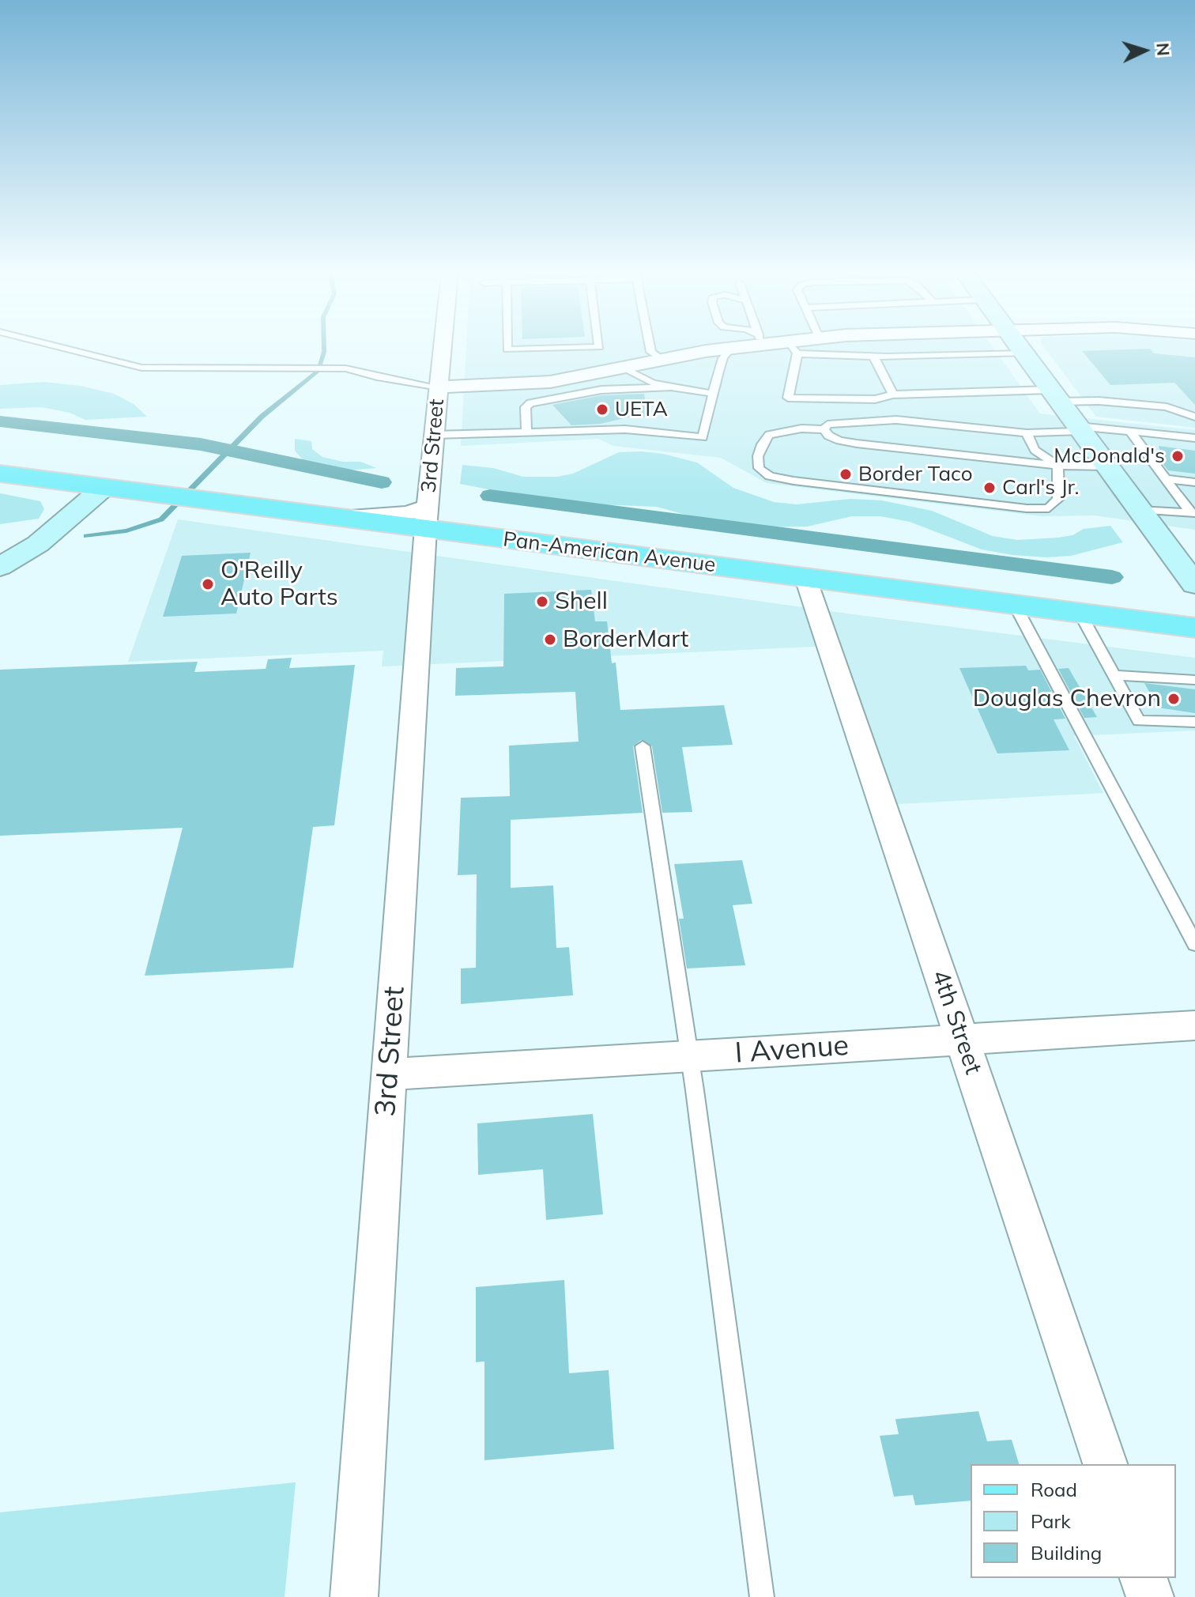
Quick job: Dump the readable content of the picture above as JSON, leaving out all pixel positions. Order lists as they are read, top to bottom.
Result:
{
  "streets": {
    "main road": ["Pan-American Avenue"],
    "street": ["3rd Street", "4th Street", "I Avenue"]
  },
  "crossings": [
    ["3rd Street", "Pan-American Avenue"],
    ["3rd Street", "I Avenue"],
    ["Pan-American Avenue", "4th Street"],
    ["4th Street", "I Avenue"]
  ],
  "places": [
    "UETA",
    "McDonald's",
    "Border Taco",
    "Carl's Jr.",
    "O'Reilly Auto Parts",
    "Shell",
    "BorderMart",
    "Douglas Chevron"
  ],
  "legend": ["Road", "Park", "Building"],
  "north": "right"
}
